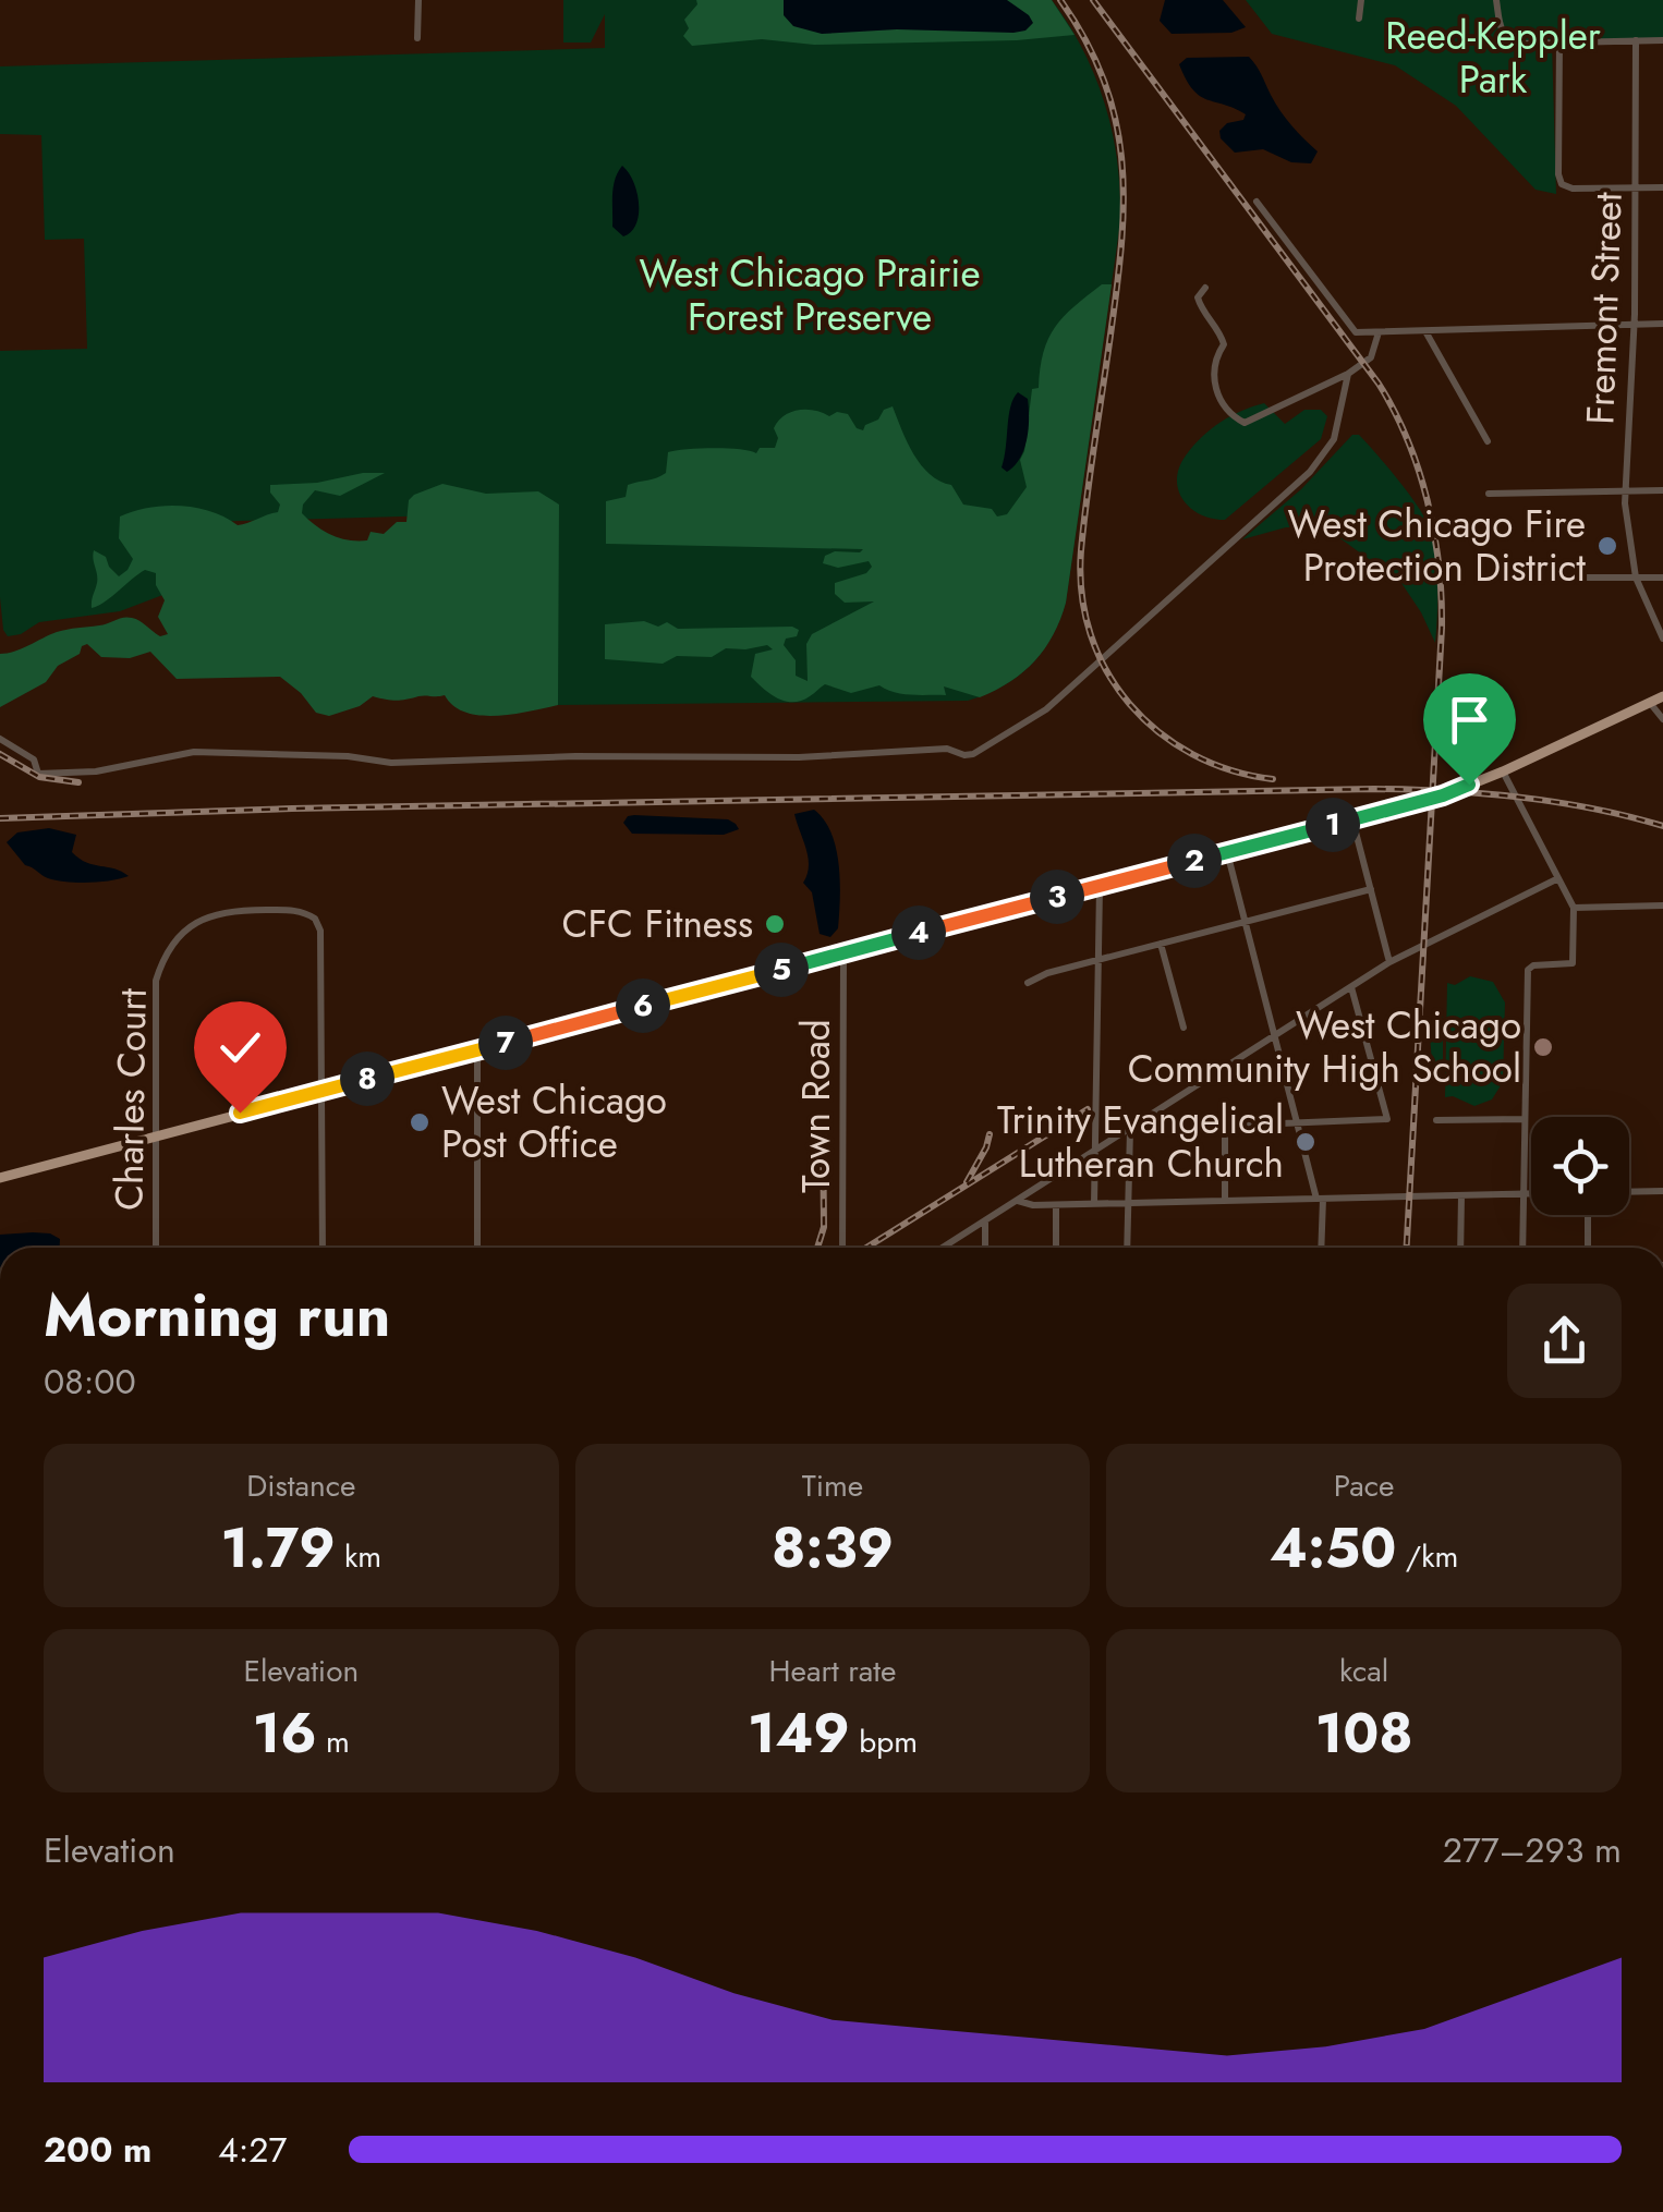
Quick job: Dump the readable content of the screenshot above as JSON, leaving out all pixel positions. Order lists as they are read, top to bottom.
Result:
{
  "streets": {
    "street": ["Fremont Street", "Charles Court", "Town Road"]
  },
  "parks": ["Reed-Keppler Park", "West Chicago Prairie Forest Preserve"],
  "places": [
    "West Chicago Fire Protection District",
    "CFC Fitness",
    "West Chicago Community High School",
    "West Chicago Post Office",
    "Trinity Evangelical Lutheran Church"
  ],
  "page": {
    "pins": [
      "1",
      "2",
      "3",
      "4",
      "5",
      "6",
      "7",
      "8"
    ],
    "heading": ["Morning run", "08:00"],
    "stats": [
      ["Distance", "1.79 km"],
      ["Time", "8:39"],
      ["Pace", "4:50 /km"],
      ["Elevation", "16 m"],
      ["Heart rate", "149 bpm"],
      ["kcal", "108"]
    ],
    "chart": ["Elevation", "277–293 m"],
    "list": [
      {
        "name": "200 m",
        "note": "4:27"
      }
    ]
  }
}
